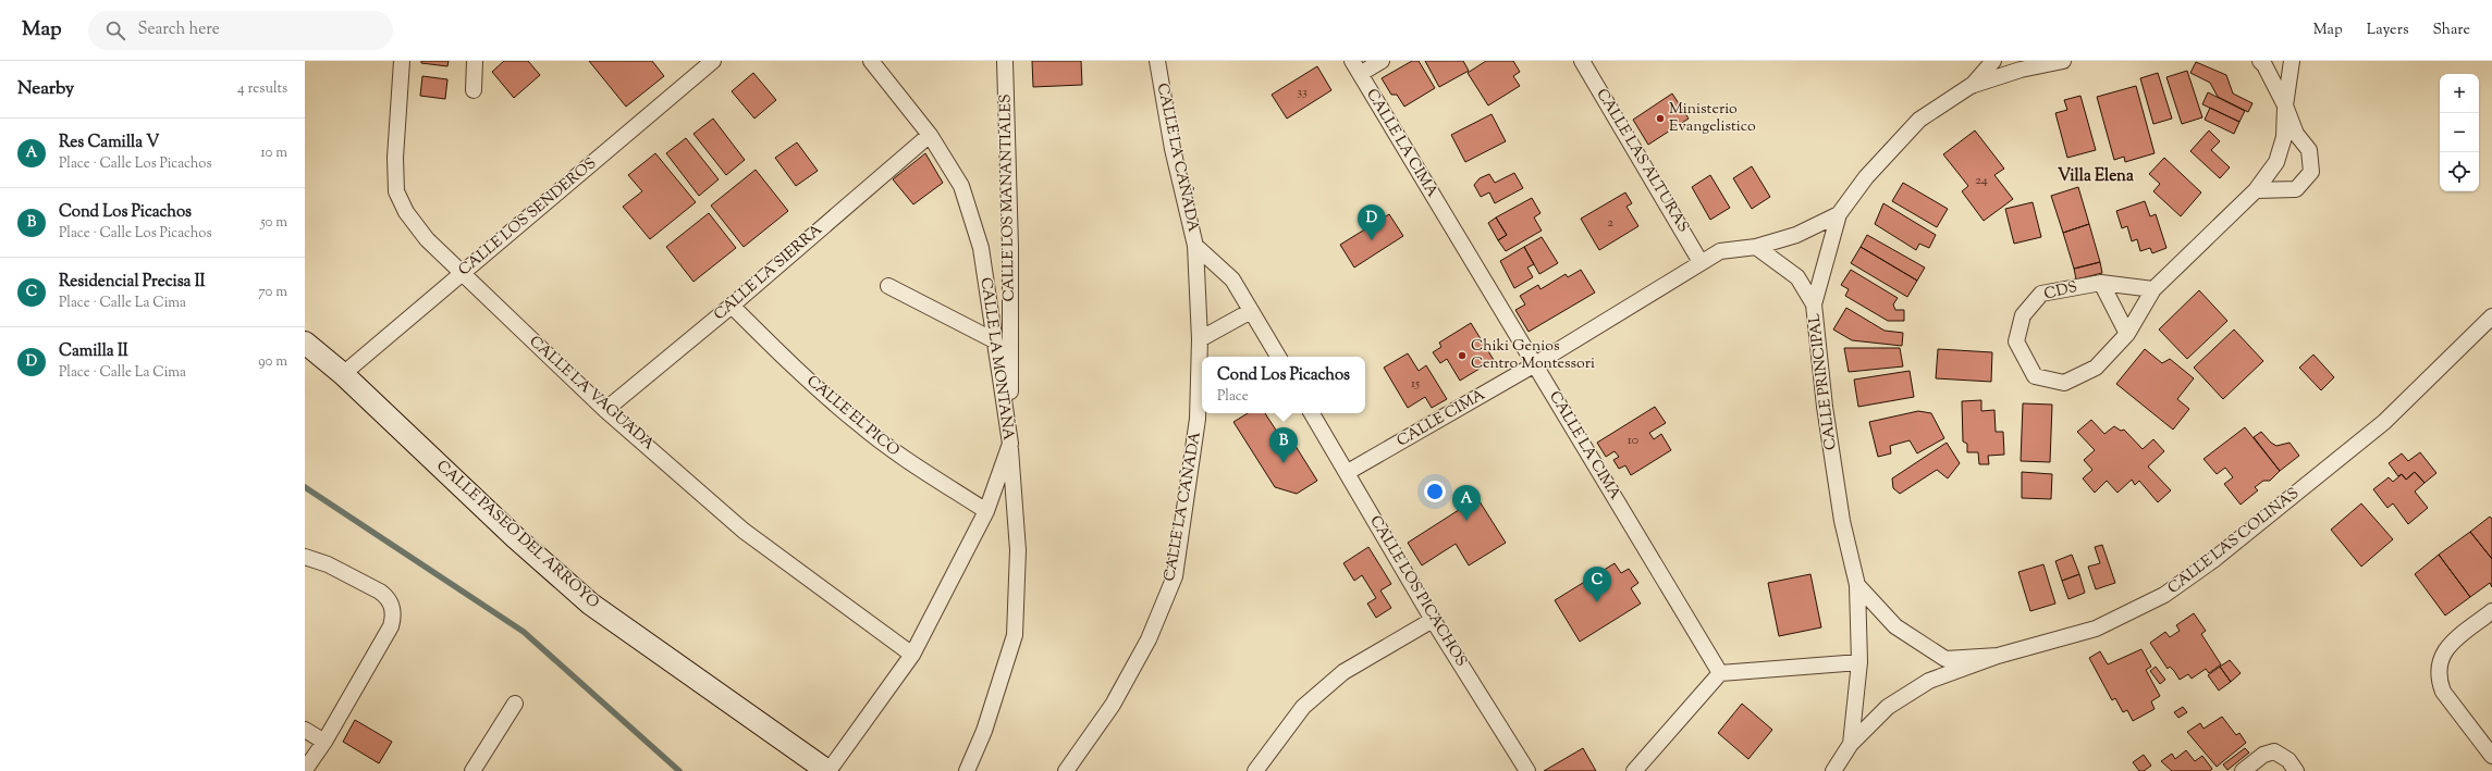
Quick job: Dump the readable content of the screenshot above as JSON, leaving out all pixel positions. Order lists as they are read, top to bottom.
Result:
{
  "streets": {
    "main road": ["CALLE PASEO DEL ARROYO"],
    "street": [
      "CALLE LA CIMA",
      "CALLE LA CAÑADA",
      "CALLE LAS ALTURAS",
      "CALLE LOS MANANTIALES",
      "CALLE LOS SENDEROS",
      "CALLE LA SIERRA",
      "CDS",
      "CALLE LA MONTAÑA",
      "CALLE PRINCIPAL",
      "CALLE LA VAGUADA",
      "CALLE EL PICO",
      "CALLE CIMA",
      "CALLE LAS COLINAS",
      "CALLE LOS PICACHOS"
    ]
  },
  "crossings": [
    ["CALLE LA CIMA", "CALLE CIMA"],
    ["CALLE LAS ALTURAS", "CALLE CIMA"],
    ["CALLE LOS MANANTIALES", "CALLE LA MONTAÑA"],
    ["CALLE LOS SENDEROS", "CALLE LA VAGUADA"],
    ["CALLE LOS SENDEROS", "CALLE PASEO DEL ARROYO"],
    ["CALLE LA SIERRA", "CALLE LA MONTAÑA"],
    ["CALLE LA SIERRA", "CALLE LA VAGUADA"],
    ["CALLE LA SIERRA", "CALLE EL PICO"],
    ["CALLE LA MONTAÑA", "CALLE LA VAGUADA"],
    ["CALLE LA MONTAÑA", "CALLE EL PICO"],
    ["CALLE LA MONTAÑA", "CALLE PASEO DEL ARROYO"],
    ["CALLE PRINCIPAL", "CALLE CIMA"],
    ["CALLE PRINCIPAL", "CALLE LAS COLINAS"],
    ["CALLE CIMA", "CALLE LOS PICACHOS"]
  ],
  "districts": ["Villa Elena"],
  "places": ["Ministerio Evangelistico", "Chiki Genios Centro Montessori"],
  "house_numbers": [
    "33",
    "24",
    "2",
    "15",
    "10"
  ],
  "page": {
    "header": "Map",
    "search": "Search here",
    "nav": ["Map", "Layers", "Share"],
    "heading": ["Nearby", "4 results"],
    "map_buttons": ["+", "−"],
    "list": [
      {
        "mark": "A",
        "name": "Res Camilla V",
        "note": "Place · Calle Los Picachos",
        "value": "10 m"
      },
      {
        "mark": "B",
        "name": "Cond Los Picachos",
        "note": "Place · Calle Los Picachos",
        "value": "50 m"
      },
      {
        "mark": "C",
        "name": "Residencial Precisa II",
        "note": "Place · Calle La Cima",
        "value": "70 m"
      },
      {
        "mark": "D",
        "name": "Camilla II",
        "note": "Place · Calle La Cima",
        "value": "90 m"
      }
    ],
    "pins": [
      "D",
      "B",
      "A",
      "C"
    ],
    "popup": ["Cond Los Picachos", "Place"]
  }
}
